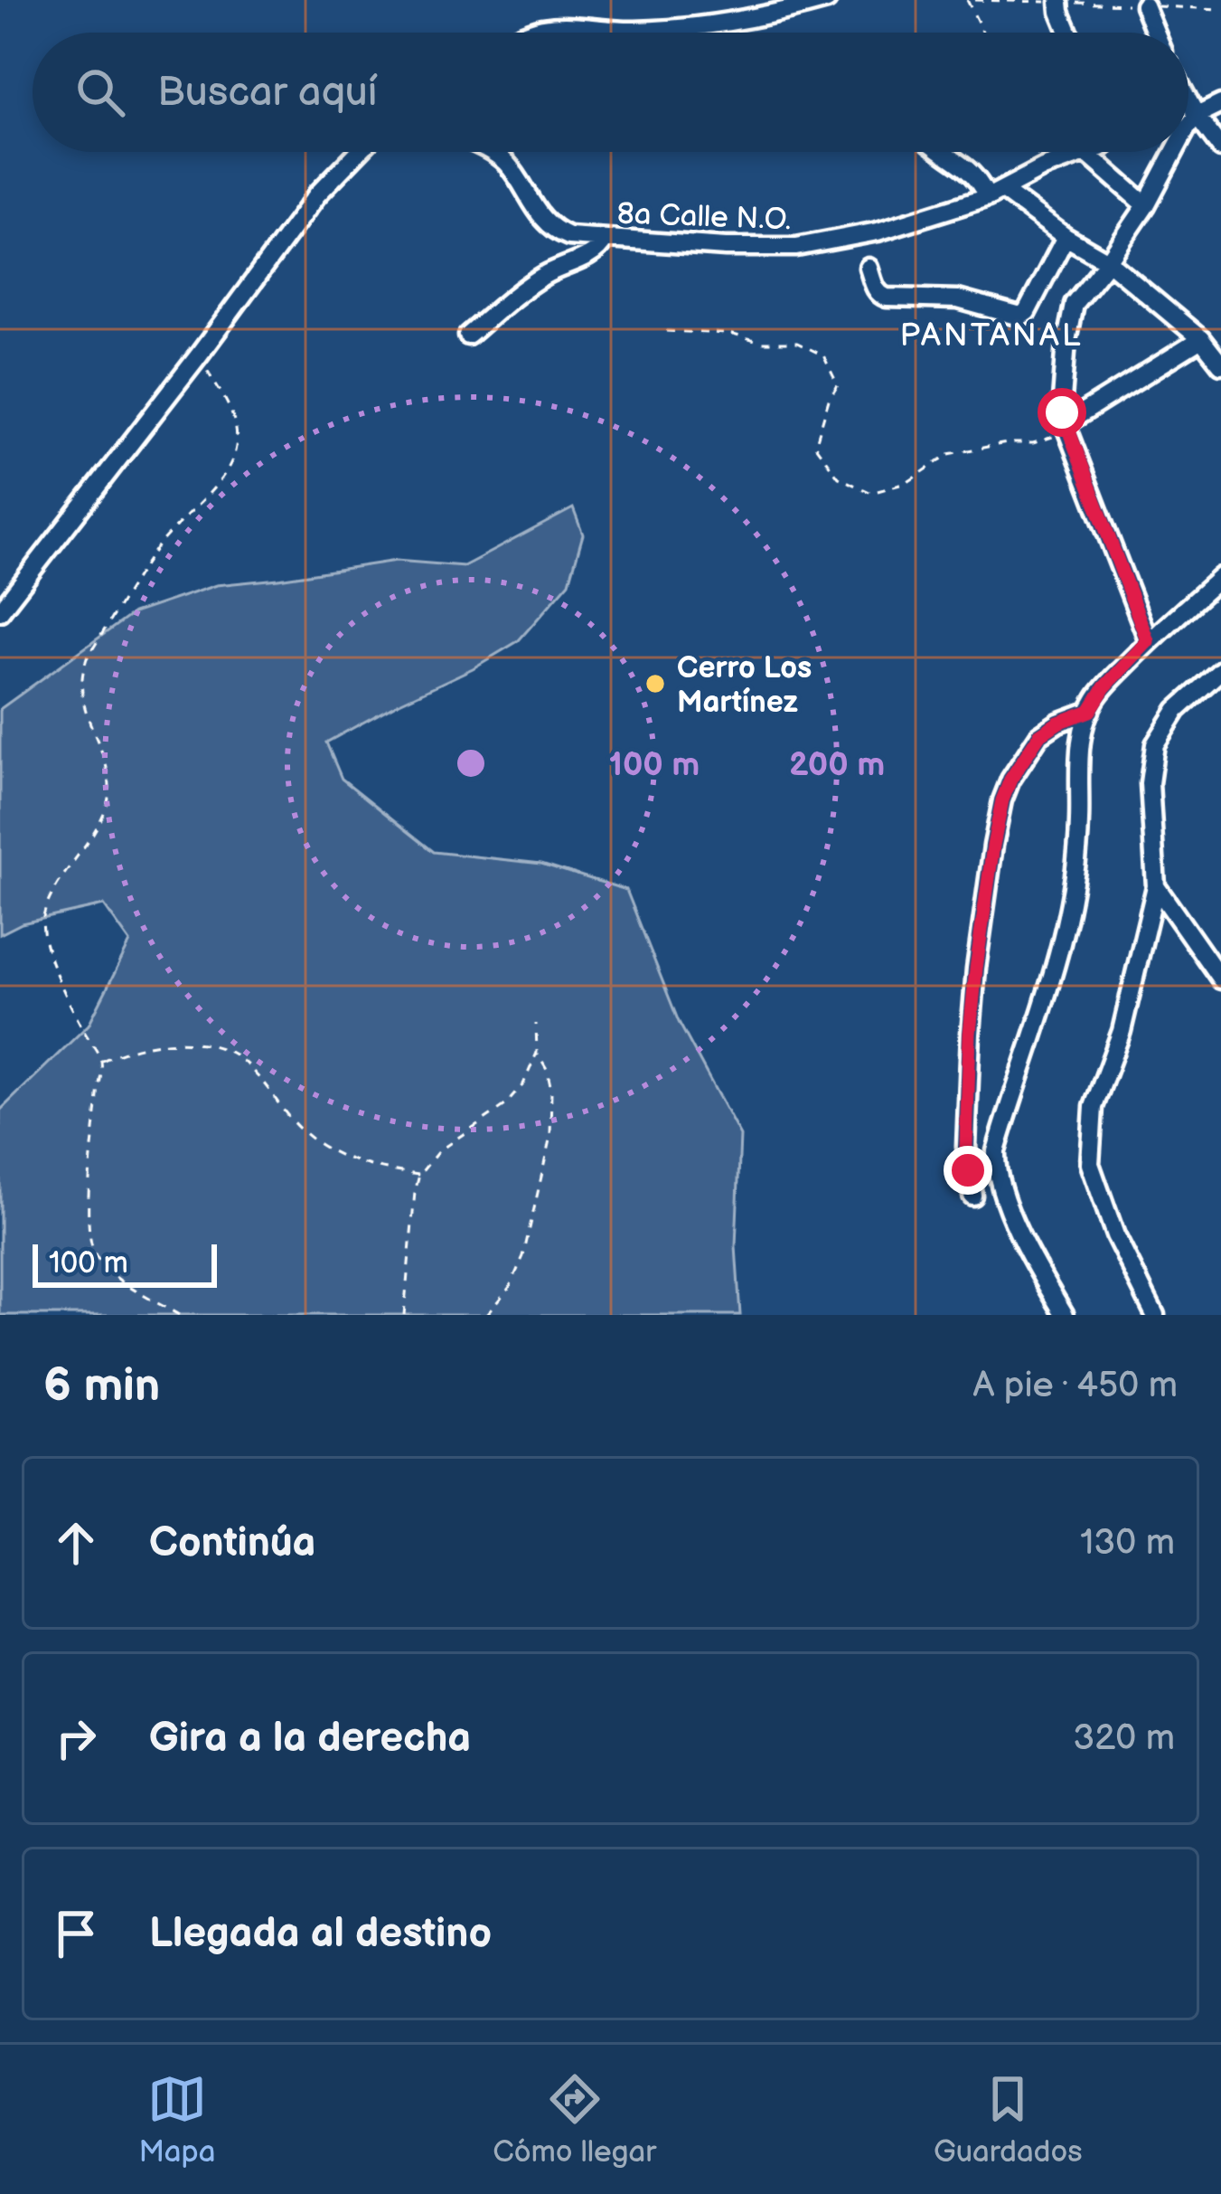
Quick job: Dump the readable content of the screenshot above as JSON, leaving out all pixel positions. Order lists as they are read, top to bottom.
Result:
{
  "streets": {
    "street": ["8a Calle N.O."]
  },
  "districts": ["PANTANAL"],
  "places": ["Cerro Los Martínez"],
  "scale_bar": "100 m",
  "page": {
    "search": "Buscar aquí",
    "scale": "100 m",
    "heading": ["6 min", "A pie · 450 m"],
    "list": [
      ["Continúa", "130 m"],
      ["Gira a la derecha", "320 m"],
      "Llegada al destino"
    ],
    "nav": ["Mapa", "Cómo llegar", "Guardados"]
  },
  "rings": ["100 m", "200 m"]
}
